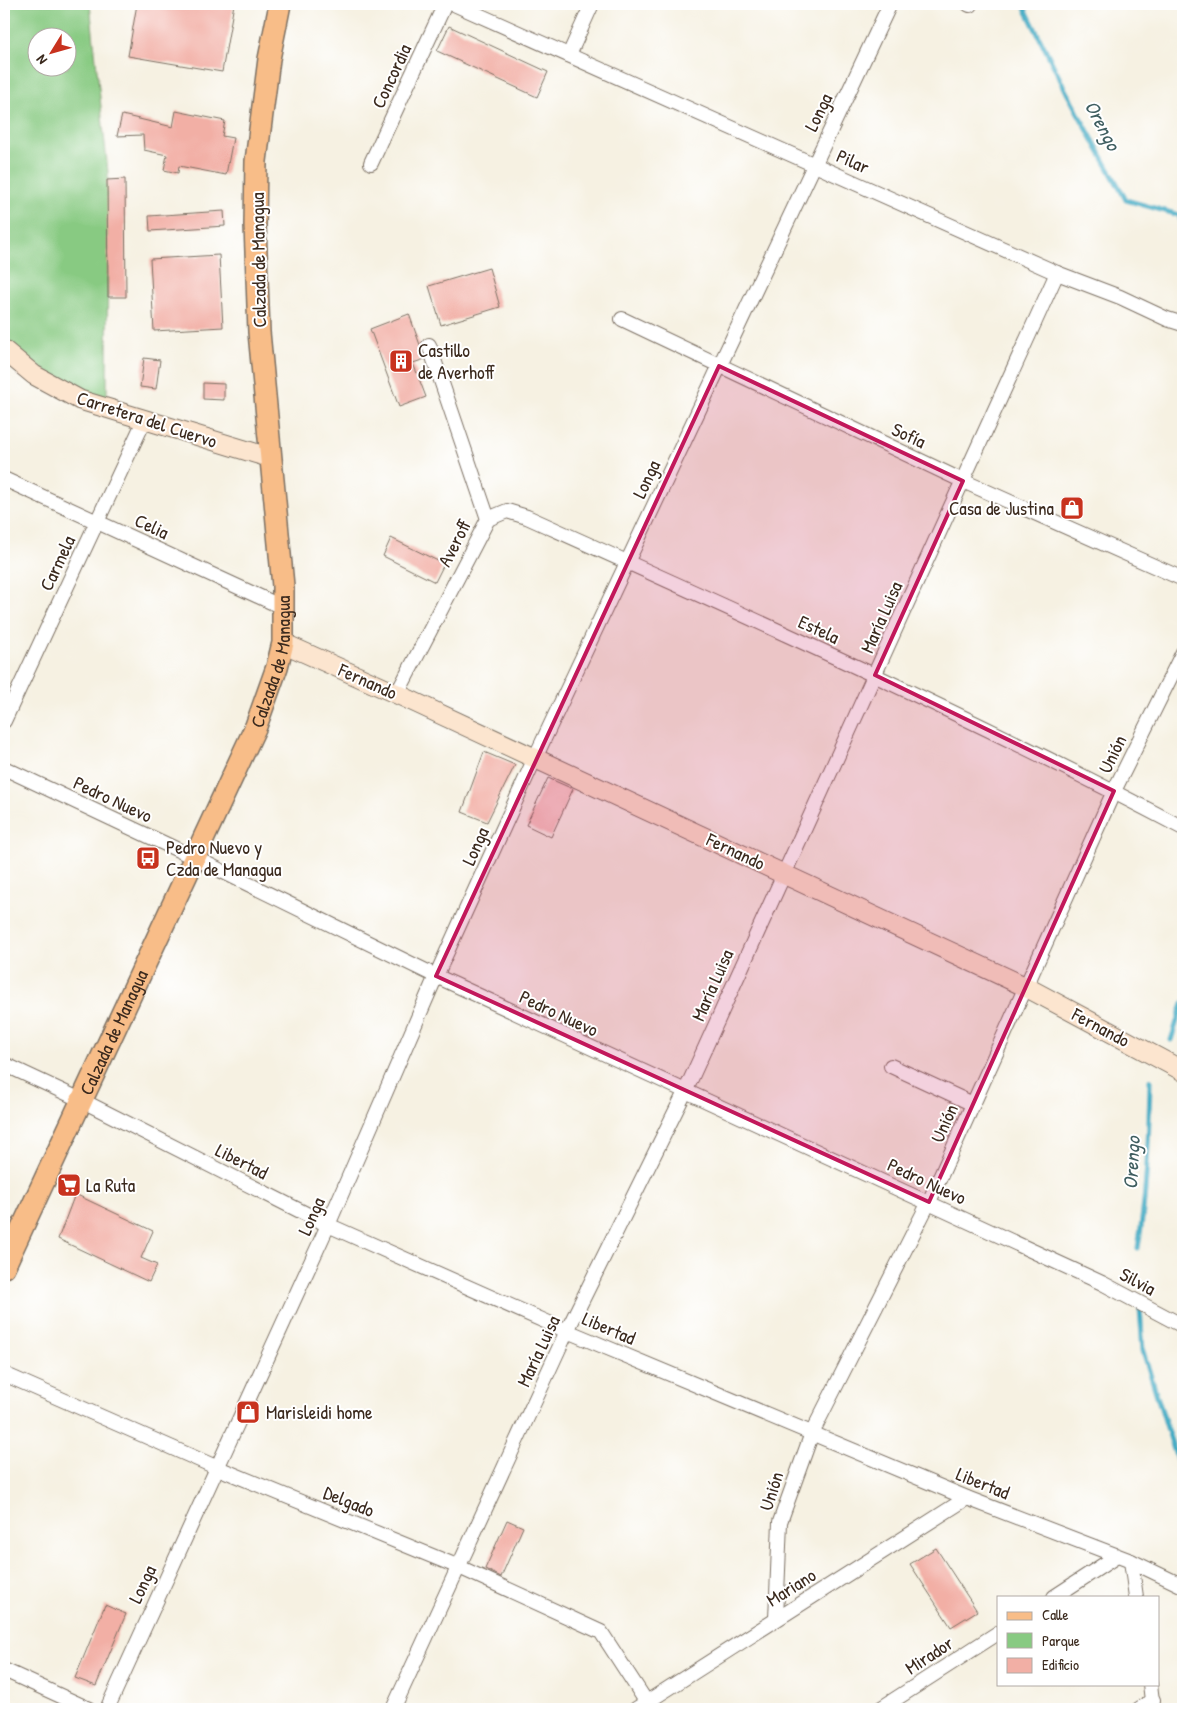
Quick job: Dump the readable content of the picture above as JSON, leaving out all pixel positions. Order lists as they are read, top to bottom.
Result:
{
  "streets": {
    "main road": ["Calzada de Managua"],
    "street": [
      "Concordia",
      "Longa",
      "Pilar",
      "Carretera del Cuervo",
      "Sofía",
      "Celia",
      "Averoff",
      "Carmela",
      "María Luisa",
      "Estela",
      "Fernando",
      "Unión",
      "Pedro Nuevo",
      "Libertad",
      "Silvia",
      "Delgado",
      "Mariano",
      "Mirador"
    ]
  },
  "crossings": [
    ["Longa", "Pilar"],
    ["Longa", "Sofía"],
    ["Longa", "Estela"],
    ["Longa", "Fernando"],
    ["Longa", "Pedro Nuevo"],
    ["Longa", "Libertad"],
    ["Longa", "Delgado"],
    ["Pilar", "María Luisa"],
    ["Calzada de Managua", "Carretera del Cuervo"],
    ["Calzada de Managua", "Celia"],
    ["Calzada de Managua", "Fernando"],
    ["Calzada de Managua", "Pedro Nuevo"],
    ["Calzada de Managua", "Libertad"],
    ["Carretera del Cuervo", "Carmela"],
    ["Sofía", "María Luisa"],
    ["Celia", "Carmela"],
    ["Averoff", "Estela"],
    ["Averoff", "Fernando"],
    ["María Luisa", "Estela"],
    ["María Luisa", "Fernando"],
    ["María Luisa", "Pedro Nuevo"],
    ["María Luisa", "Libertad"],
    ["María Luisa", "Delgado"],
    ["Estela", "Unión"],
    ["Fernando", "Unión"],
    ["Unión", "Pedro Nuevo"],
    ["Unión", "Libertad"],
    ["Unión", "Mariano"],
    ["Pedro Nuevo", "Silvia"],
    ["Libertad", "Mariano"],
    ["Delgado", "Mariano"]
  ],
  "water": ["Orengo"],
  "places": {
    "building": ["Castillo de Averhoff"],
    "shop": ["Casa de Justina", "Marisleidi home"],
    "bus stop": ["Pedro Nuevo y Czda de Managua"],
    "supermarket": ["La Ruta"]
  },
  "legend": ["Calle", "Parque", "Edificio"],
  "north": "bottom left"
}
